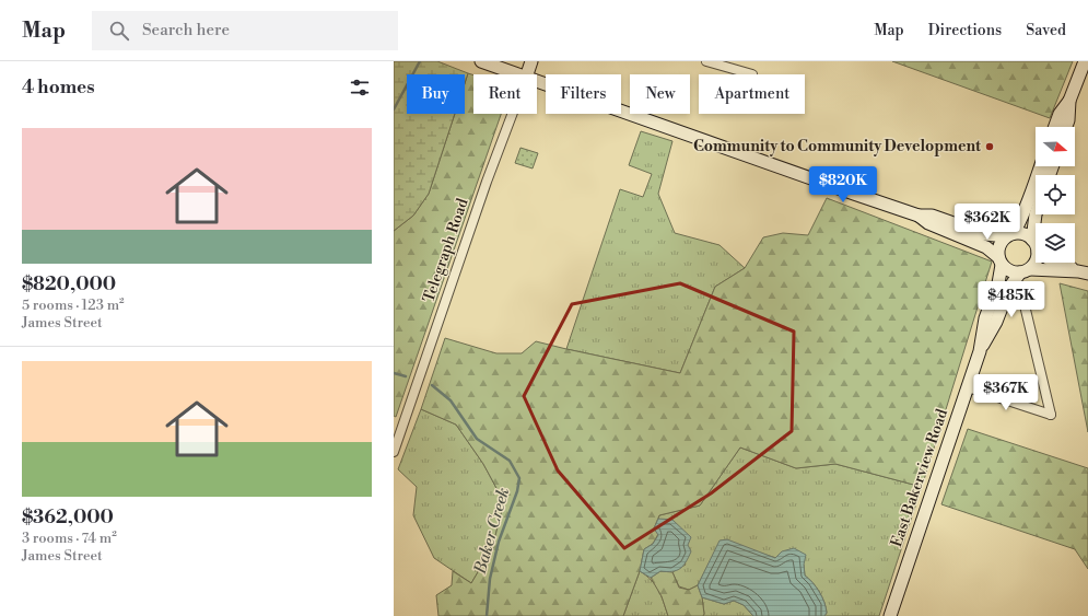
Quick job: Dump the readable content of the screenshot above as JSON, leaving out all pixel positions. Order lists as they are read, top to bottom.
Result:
{
  "streets": {
    "main road": ["Telegraph Road", "East Bakerview Road"]
  },
  "water": ["Baker Creek"],
  "places": ["Community to Community Development"],
  "north": "right",
  "page": {
    "header": "Map",
    "search": "Search here",
    "nav": ["Map", "Directions", "Saved"],
    "heading": "4 homes",
    "chip": [
      "Buy",
      "Rent",
      "Filters",
      "New",
      "Apartment"
    ],
    "list": [
      {
        "name": "$820,000",
        "note": "5 rooms · 123 m² · James Street"
      },
      {
        "name": "$362,000",
        "note": "3 rooms · 74 m² · James Street"
      }
    ],
    "price": [
      "$820K",
      "$362K",
      "$485K",
      "$367K"
    ]
  }
}
